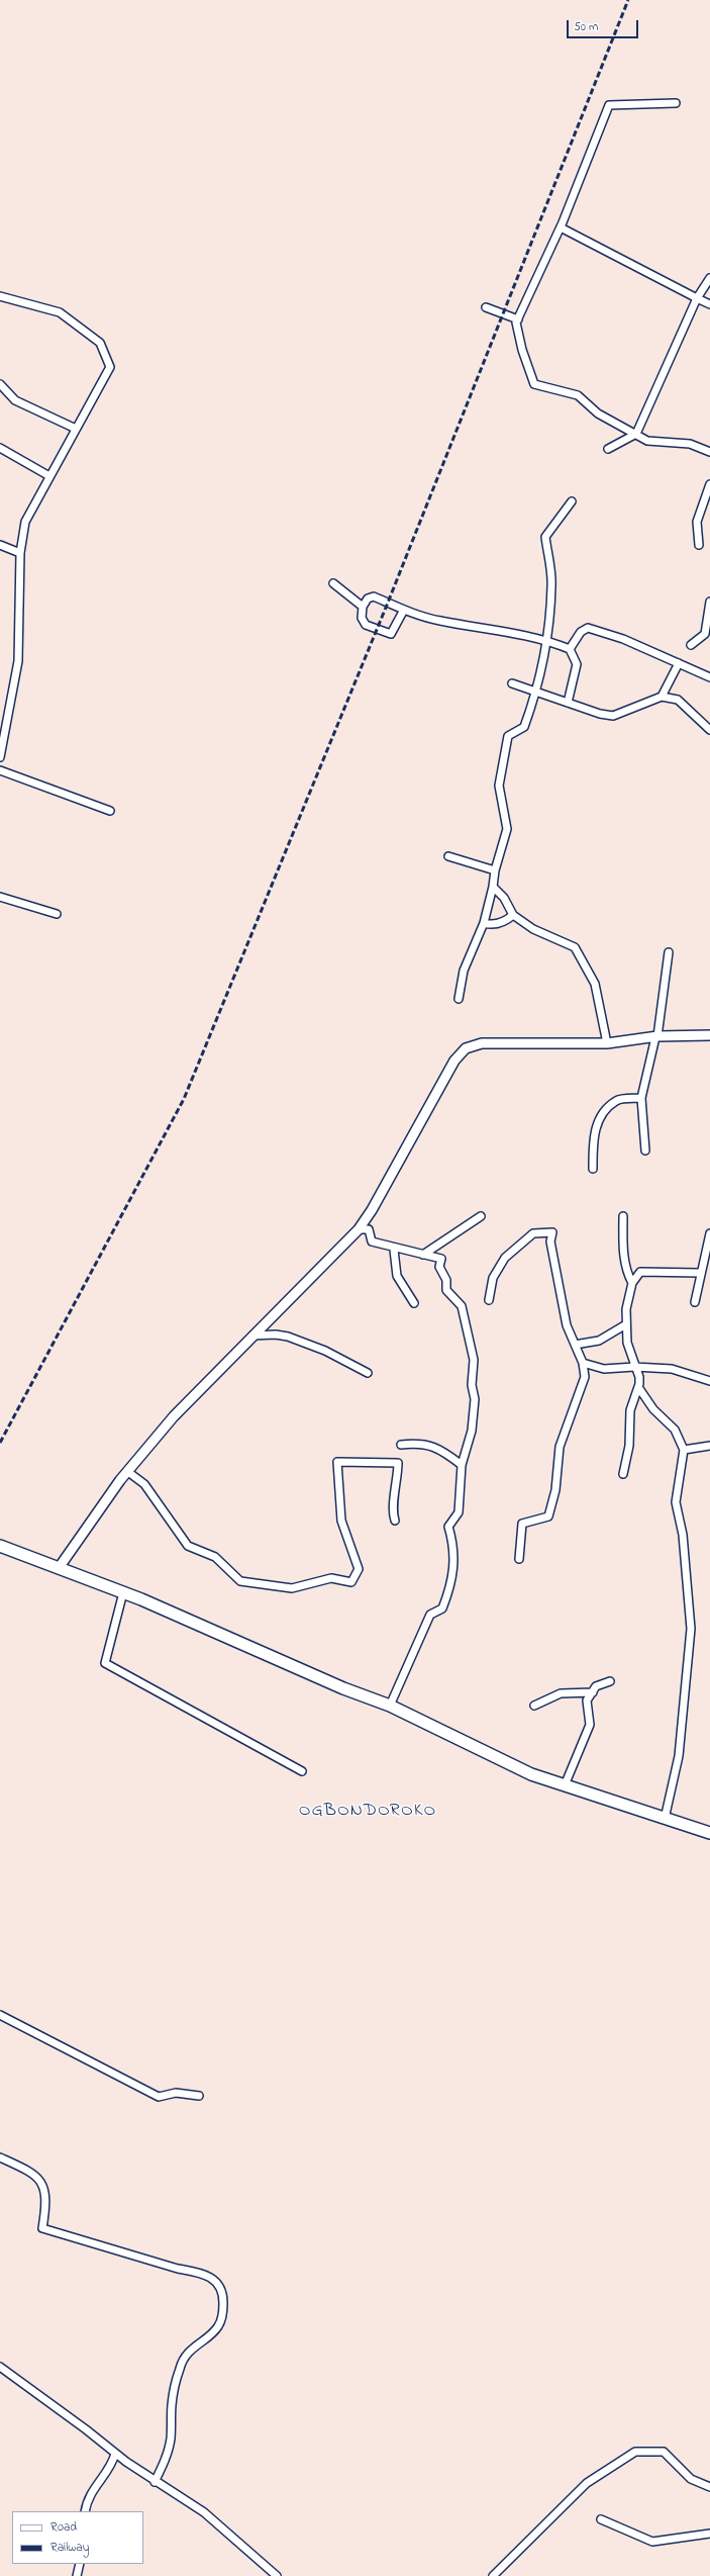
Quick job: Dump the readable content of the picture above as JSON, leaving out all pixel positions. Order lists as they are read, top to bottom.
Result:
{
  "districts": ["OGBONDOROKO"],
  "legend": ["Road", "Railway"],
  "scale_bar": "50 m"
}
